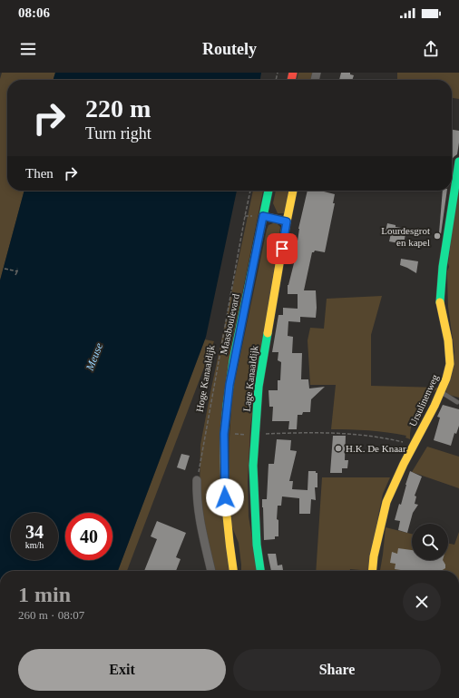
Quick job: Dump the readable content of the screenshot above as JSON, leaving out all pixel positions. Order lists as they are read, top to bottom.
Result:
{
  "streets": {
    "street": ["Maasboulevard", "Lage Kanaaldijk", "Ursulinenweg"],
    "path": ["Hoge Kanaaldijk"]
  },
  "water": ["Meuse"],
  "places": ["Lourdesgrot en kapel", "H.K. De Knaar"],
  "page": {
    "status": "08:06",
    "header": "Routely",
    "turn": ["220 m", "Turn right"],
    "then": "Then",
    "speed": "34 km/h",
    "limit": "40",
    "heading": ["1 min", "260 m · 08:07"],
    "buttons": ["Exit", "Share"]
  }
}
